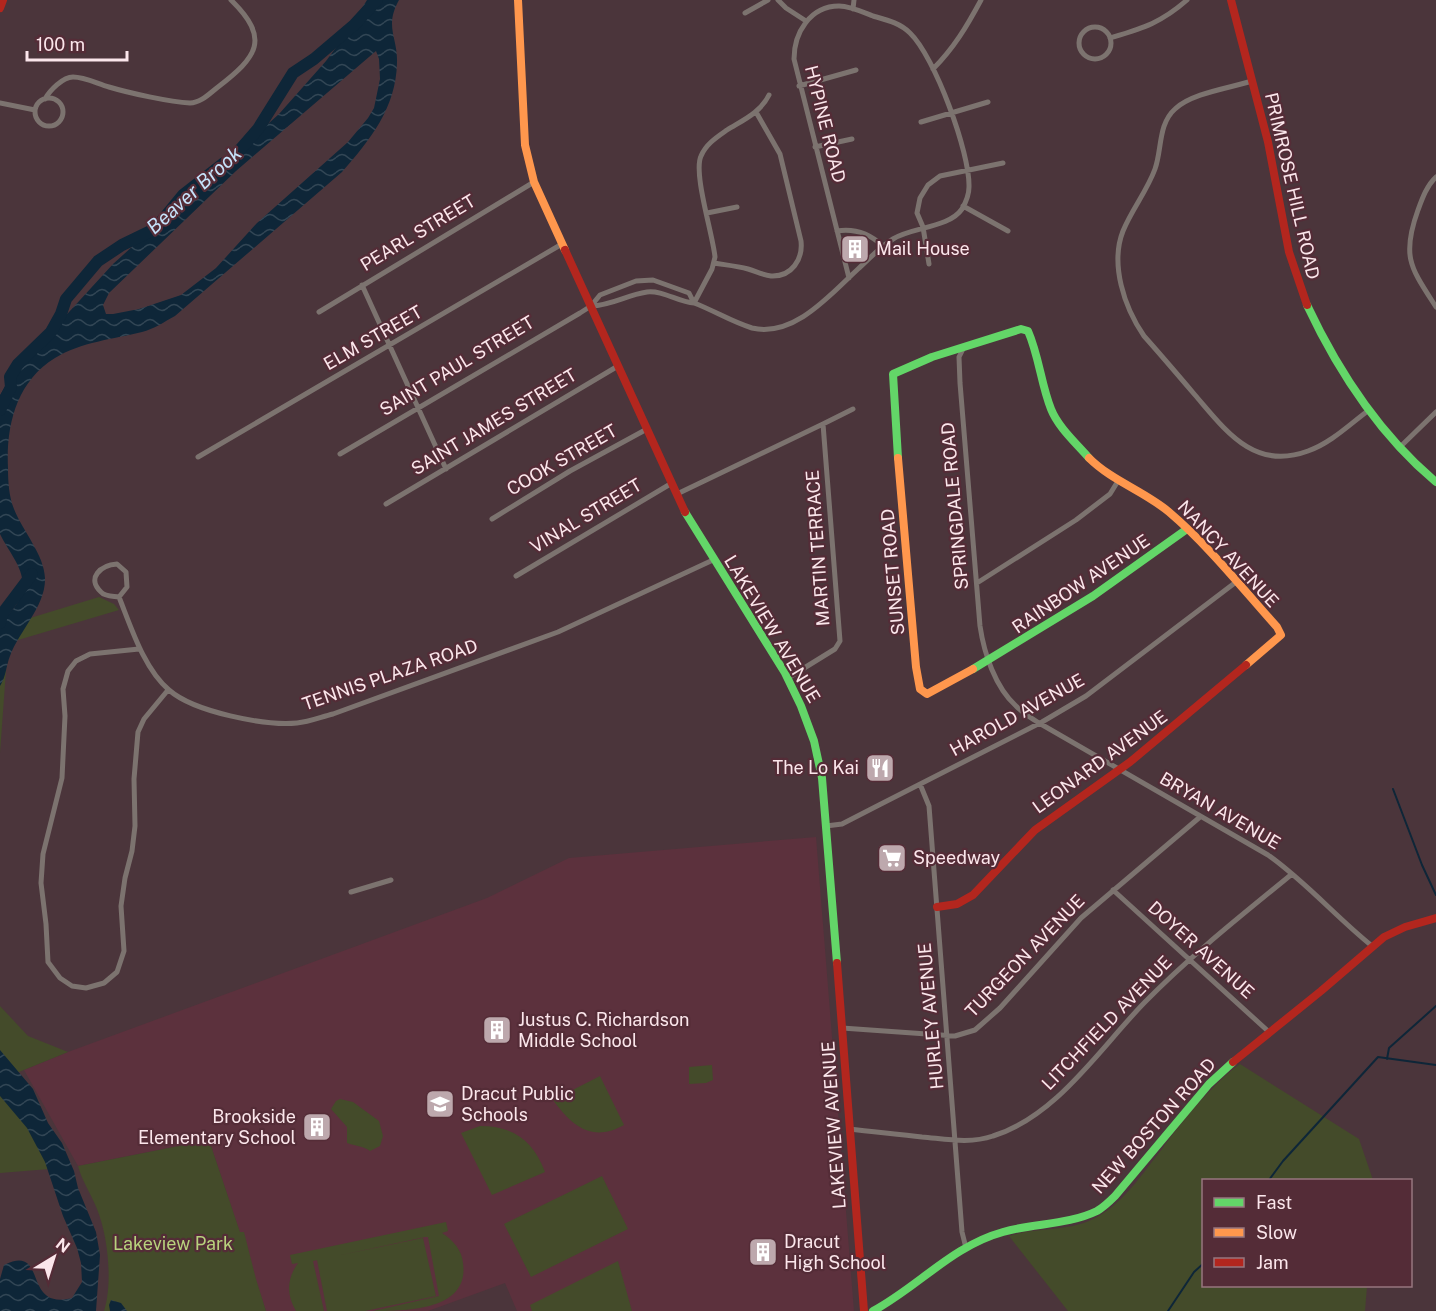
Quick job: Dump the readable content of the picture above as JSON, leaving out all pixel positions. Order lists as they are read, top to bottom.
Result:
{
  "streets": {
    "street": [
      "HYPINE ROAD",
      "PRIMROSE HILL ROAD",
      "PEARL STREET",
      "ELM STREET",
      "SAINT PAUL STREET",
      "SAINT JAMES STREET",
      "COOK STREET",
      "SPRINGDALE ROAD",
      "VINAL STREET",
      "MARTIN TERRACE",
      "NANCY AVENUE",
      "SUNSET ROAD",
      "RAINBOW AVENUE",
      "LAKEVIEW AVENUE",
      "TENNIS PLAZA ROAD",
      "HAROLD AVENUE",
      "LEONARD AVENUE",
      "BRYAN AVENUE",
      "DOYER AVENUE",
      "TURGEON AVENUE",
      "HURLEY AVENUE",
      "LITCHFIELD AVENUE",
      "NEW BOSTON ROAD"
    ]
  },
  "crossings": [
    ["PEARL STREET", "LAKEVIEW AVENUE"],
    ["ELM STREET", "LAKEVIEW AVENUE"],
    ["SAINT PAUL STREET", "LAKEVIEW AVENUE"],
    ["SAINT JAMES STREET", "LAKEVIEW AVENUE"],
    ["COOK STREET", "LAKEVIEW AVENUE"],
    ["SPRINGDALE ROAD", "NANCY AVENUE"],
    ["SPRINGDALE ROAD", "SUNSET ROAD"],
    ["SPRINGDALE ROAD", "RAINBOW AVENUE"],
    ["SPRINGDALE ROAD", "HAROLD AVENUE"],
    ["SPRINGDALE ROAD", "BRYAN AVENUE"],
    ["VINAL STREET", "LAKEVIEW AVENUE"],
    ["MARTIN TERRACE", "LAKEVIEW AVENUE"],
    ["NANCY AVENUE", "SUNSET ROAD"],
    ["NANCY AVENUE", "RAINBOW AVENUE"],
    ["NANCY AVENUE", "HAROLD AVENUE"],
    ["NANCY AVENUE", "LEONARD AVENUE"],
    ["SUNSET ROAD", "RAINBOW AVENUE"],
    ["LAKEVIEW AVENUE", "TENNIS PLAZA ROAD"],
    ["LAKEVIEW AVENUE", "HAROLD AVENUE"],
    ["LAKEVIEW AVENUE", "TURGEON AVENUE"],
    ["LAKEVIEW AVENUE", "LITCHFIELD AVENUE"],
    ["HAROLD AVENUE", "BRYAN AVENUE"],
    ["HAROLD AVENUE", "HURLEY AVENUE"],
    ["LEONARD AVENUE", "BRYAN AVENUE"],
    ["LEONARD AVENUE", "HURLEY AVENUE"],
    ["BRYAN AVENUE", "TURGEON AVENUE"],
    ["BRYAN AVENUE", "LITCHFIELD AVENUE"],
    ["BRYAN AVENUE", "NEW BOSTON ROAD"],
    ["DOYER AVENUE", "TURGEON AVENUE"],
    ["DOYER AVENUE", "LITCHFIELD AVENUE"],
    ["DOYER AVENUE", "NEW BOSTON ROAD"],
    ["TURGEON AVENUE", "HURLEY AVENUE"],
    ["HURLEY AVENUE", "LITCHFIELD AVENUE"],
    ["HURLEY AVENUE", "NEW BOSTON ROAD"]
  ],
  "water": ["Beaver Brook"],
  "parks": ["Lakeview Park"],
  "places": {
    "building": [
      "Mail House",
      "Justus C. Richardson Middle School",
      "Brookside Elementary School",
      "Dracut High School"
    ],
    "restaurant": ["The Lo Kai"],
    "supermarket": ["Speedway"],
    "school or university": ["Dracut Public Schools"]
  },
  "legend": ["Fast", "Slow", "Jam"],
  "scale_bar": "100 m",
  "north": "top right"
}
